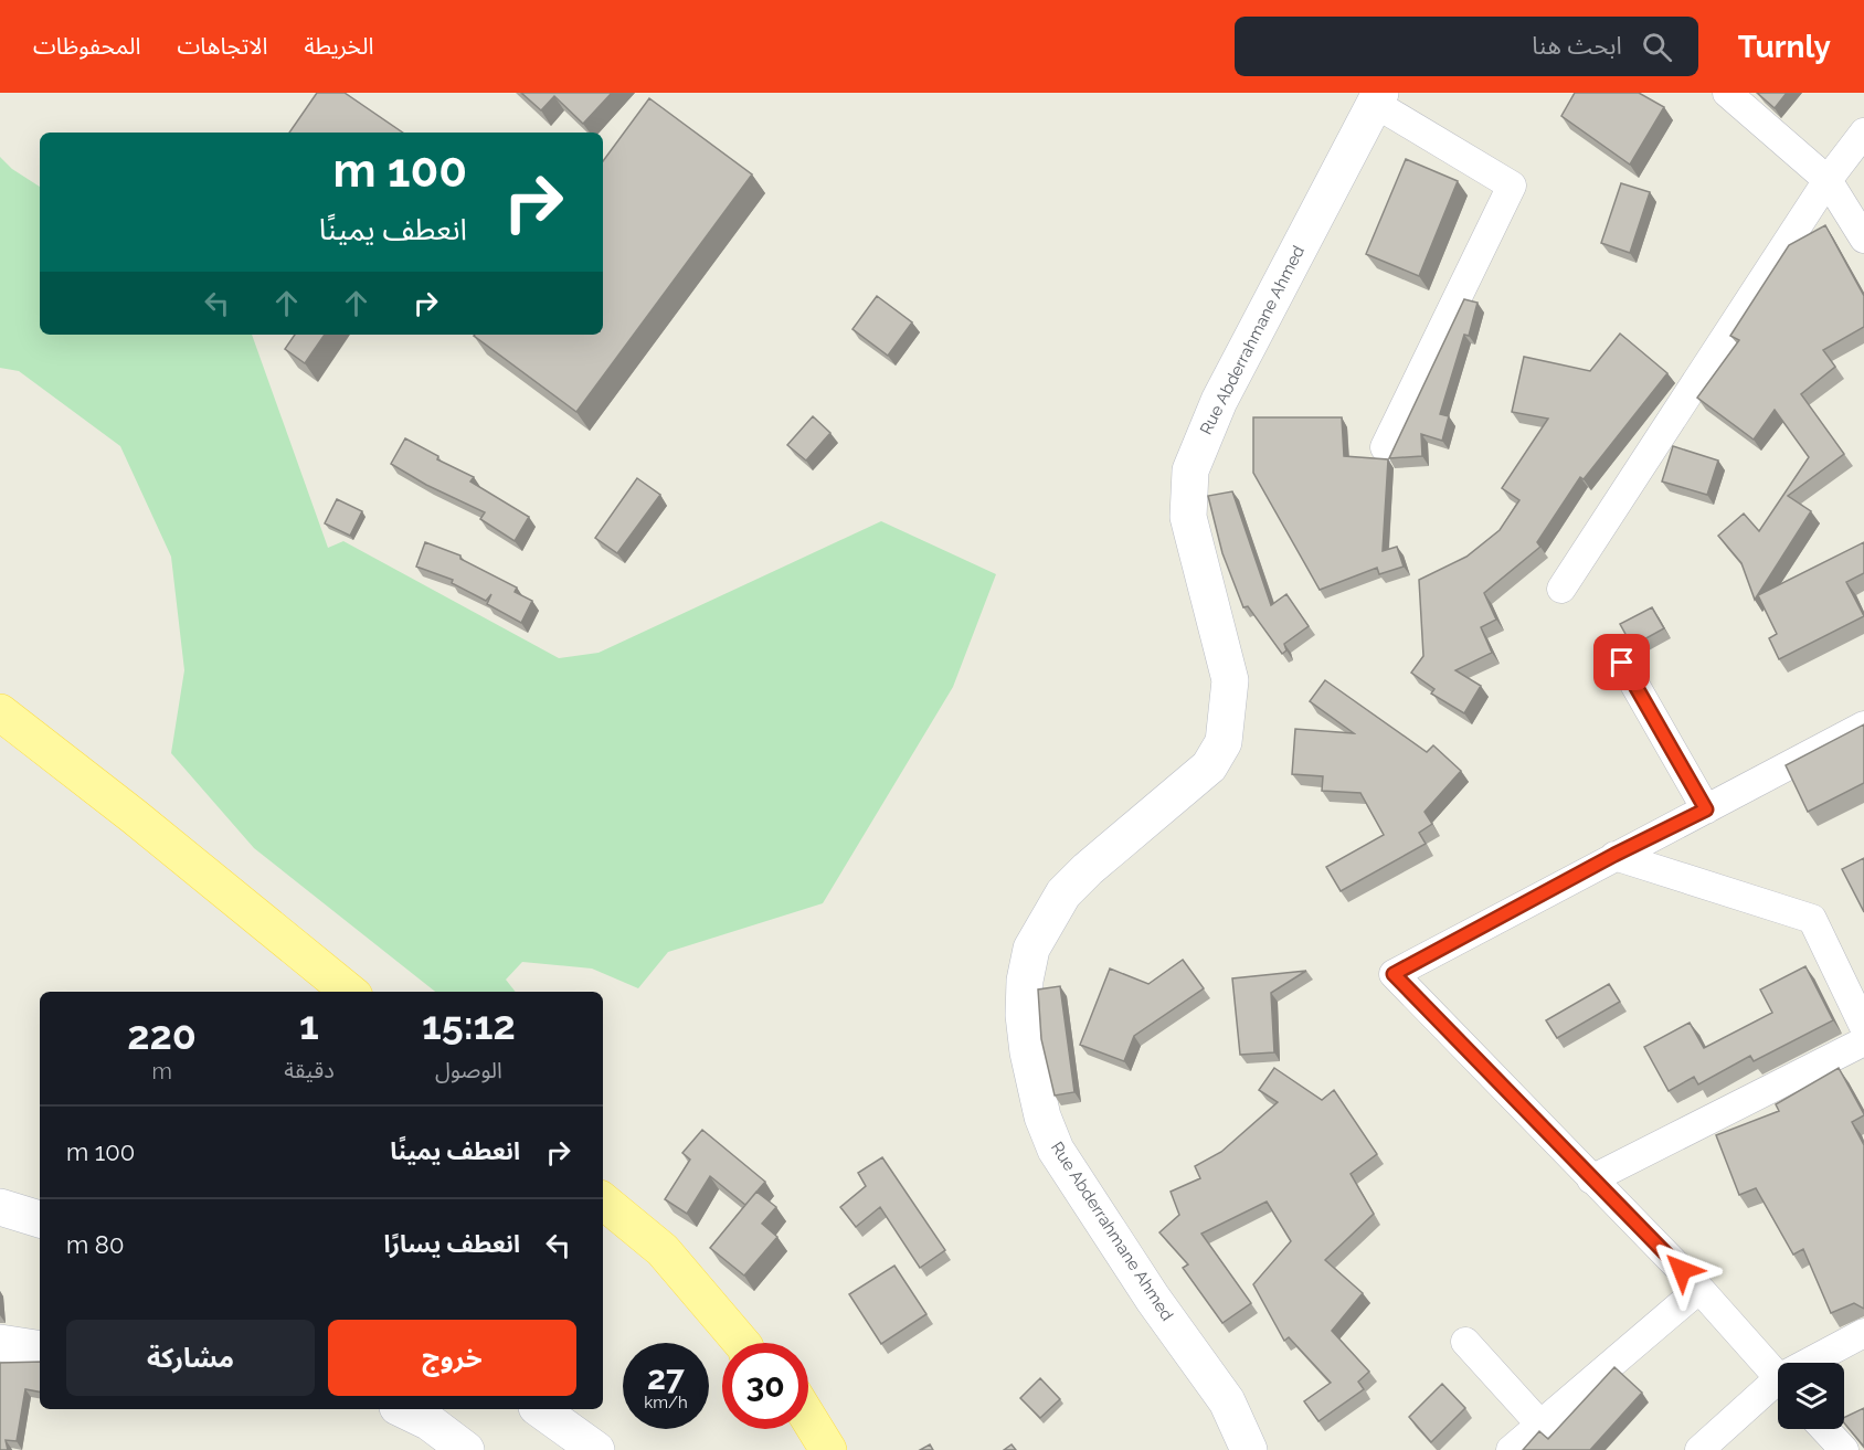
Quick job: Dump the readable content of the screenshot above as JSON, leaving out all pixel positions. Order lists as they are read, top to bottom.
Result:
{
  "streets": {
    "main road": ["Rue Abderrahmane Ahmed"]
  },
  "page": {
    "header": "Turnly",
    "search": "ابحث هنا",
    "nav": ["الخريطة", "الاتجاهات", "المحفوظات"],
    "turn": ["100 m", "انعطف يمينًا"],
    "eta": [
      "15:12",
      "الوصول",
      "1",
      "دقيقة",
      "220",
      "m"
    ],
    "list": [
      {
        "name": "انعطف يمينًا",
        "value": "100 m"
      },
      {
        "name": "انعطف يسارًا",
        "value": "80 m"
      }
    ],
    "buttons": ["خروج", "مشاركة"],
    "speed": "27 km/h",
    "limit": "30"
  }
}
